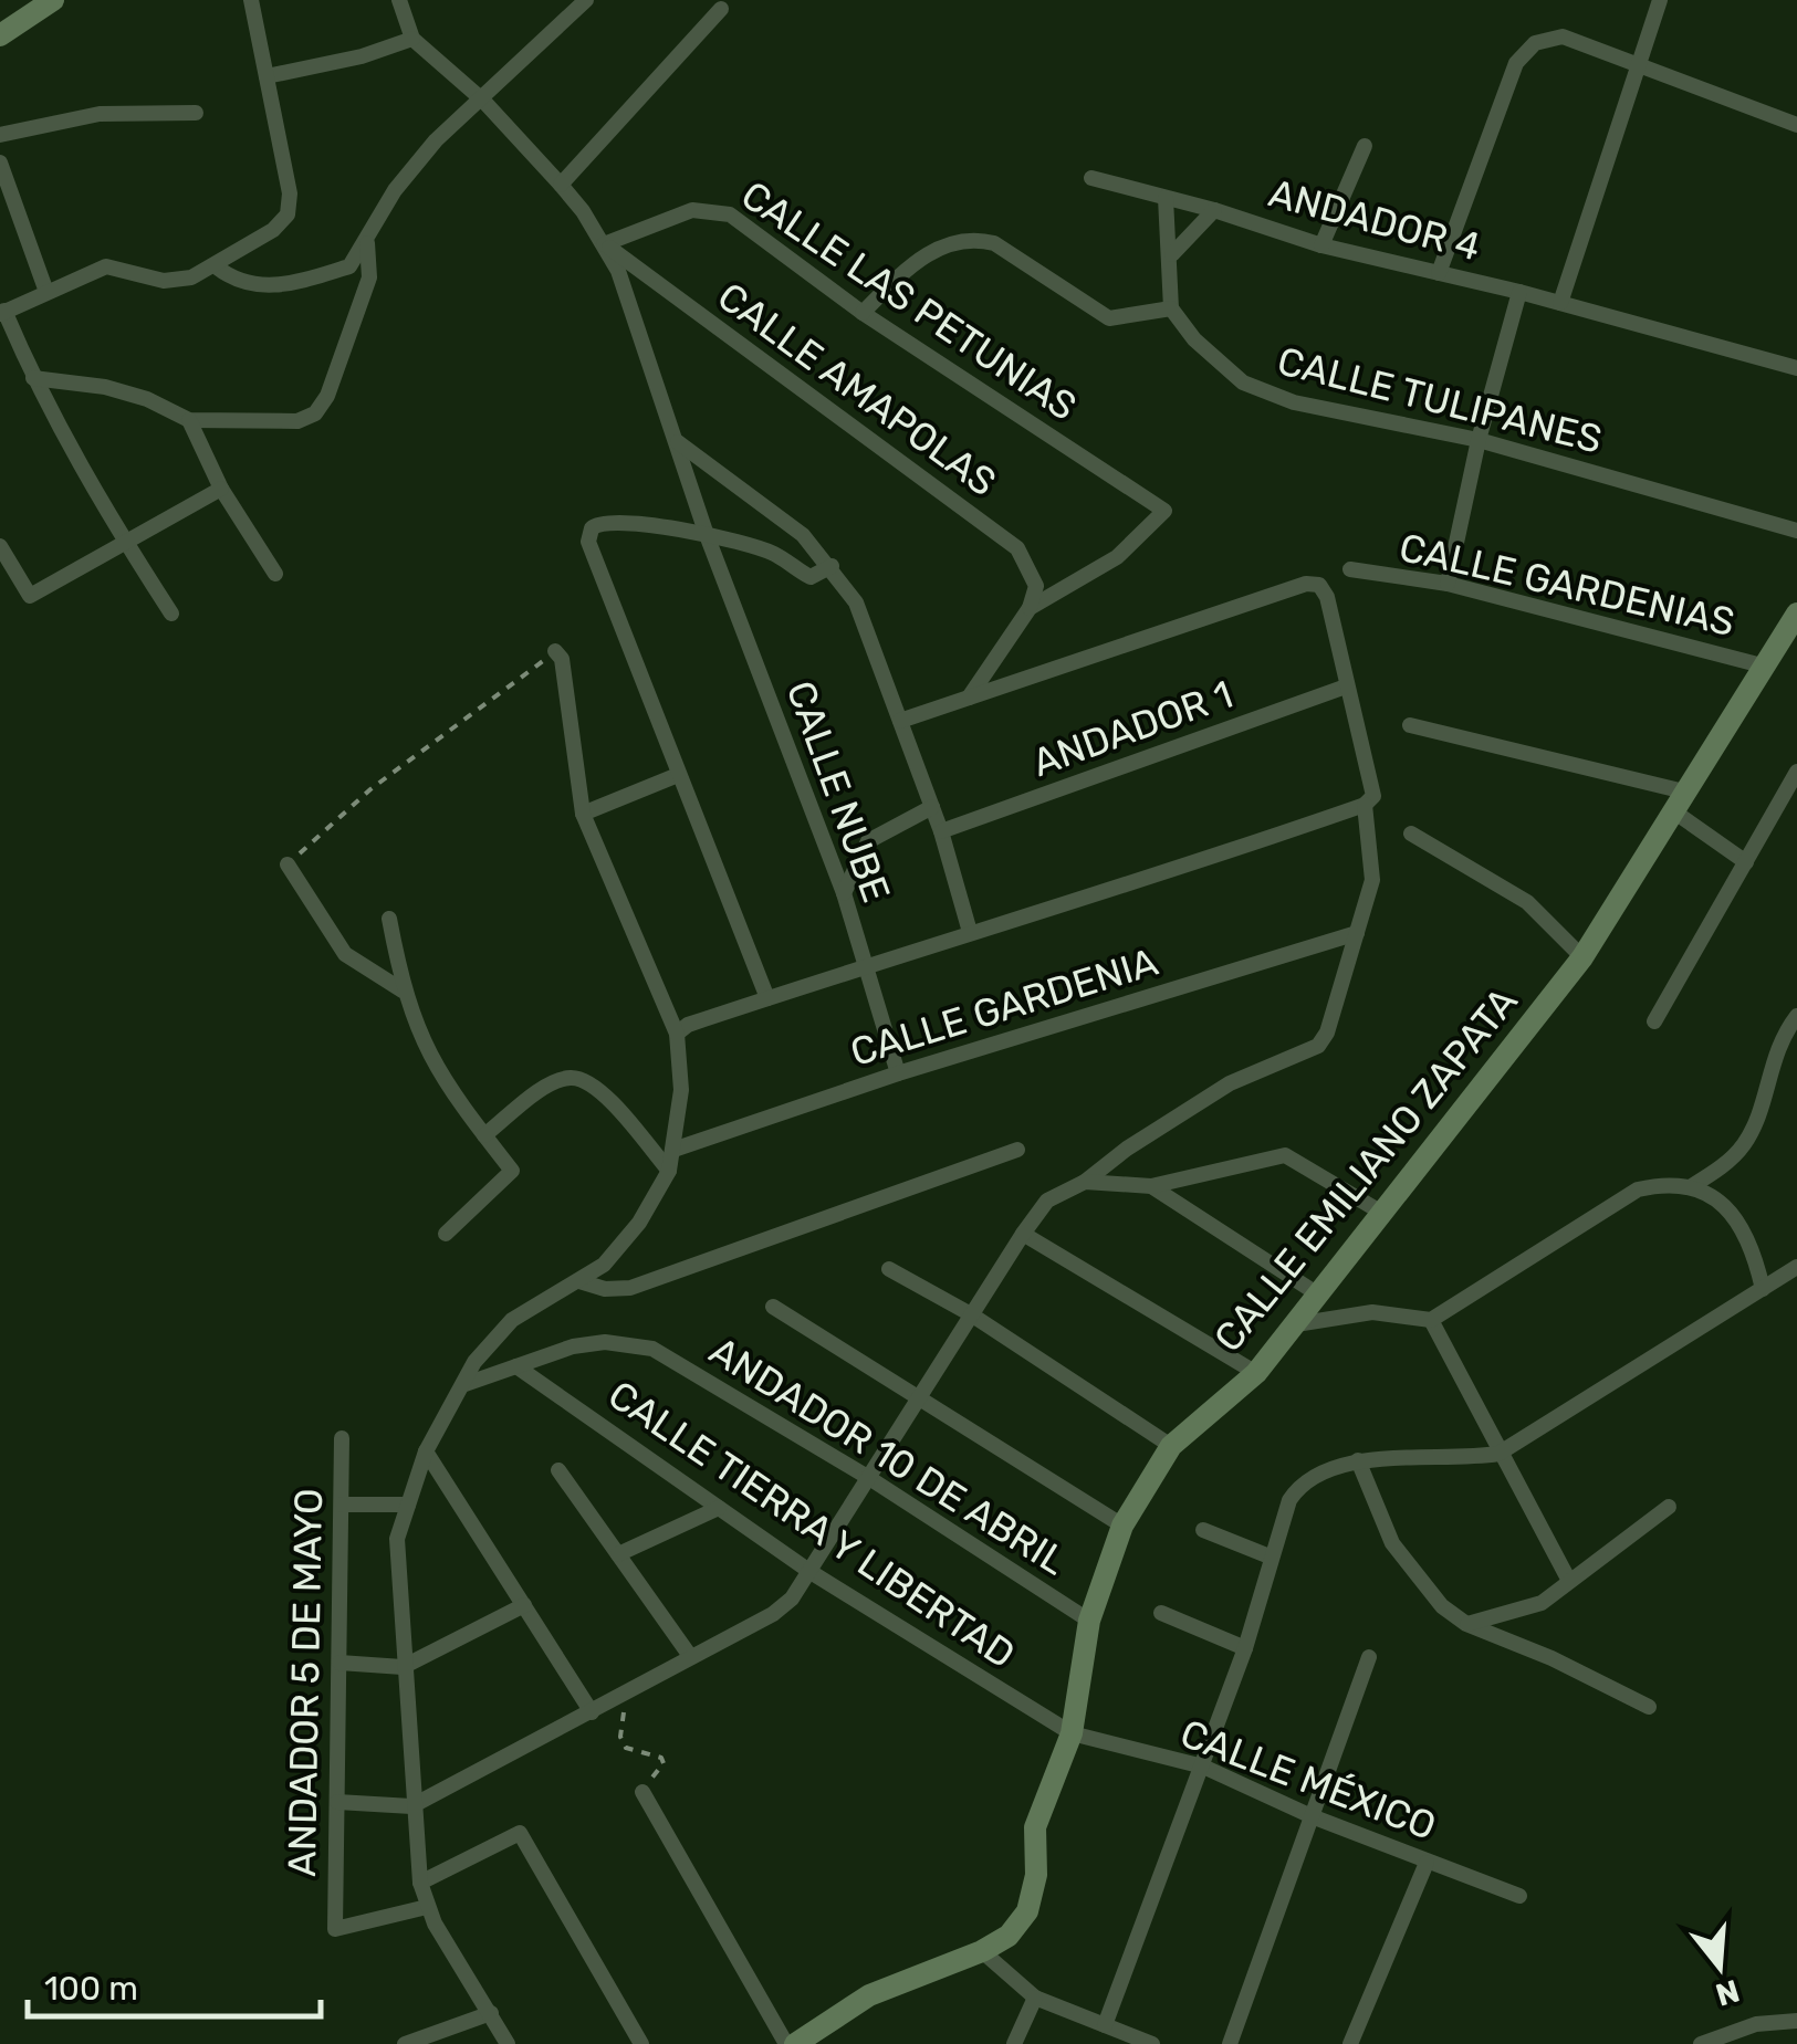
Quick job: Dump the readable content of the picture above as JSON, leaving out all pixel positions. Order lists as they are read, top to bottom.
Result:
{
  "streets": {
    "street": [
      "ANDADOR 4",
      "CALLE LAS PETUNIAS",
      "CALLE AMAPOLAS",
      "CALLE TULIPANES",
      "CALLE GARDENIAS",
      "ANDADOR 1",
      "CALLE NUBE",
      "CALLE GARDENIA",
      "CALLE EMILIANO ZAPATA",
      "ANDADOR 10 DE ABRIL",
      "CALLE TIERRA Y LIBERTAD",
      "ANDADOR 5 DE MAYO",
      "CALLE MÉXICO"
    ]
  },
  "crossings": [
    ["CALLE LAS PETUNIAS", "CALLE AMAPOLAS"],
    ["CALLE LAS PETUNIAS", "CALLE NUBE"],
    ["CALLE AMAPOLAS", "CALLE NUBE"],
    ["CALLE GARDENIAS", "CALLE EMILIANO ZAPATA"],
    ["CALLE NUBE", "CALLE GARDENIA"],
    ["CALLE EMILIANO ZAPATA", "ANDADOR 10 DE ABRIL"],
    ["CALLE EMILIANO ZAPATA", "CALLE TIERRA Y LIBERTAD"],
    ["CALLE EMILIANO ZAPATA", "CALLE MÉXICO"],
    ["ANDADOR 10 DE ABRIL", "CALLE TIERRA Y LIBERTAD"],
    ["CALLE TIERRA Y LIBERTAD", "CALLE MÉXICO"]
  ],
  "scale_bar": "100 m",
  "north": "bottom"
}
